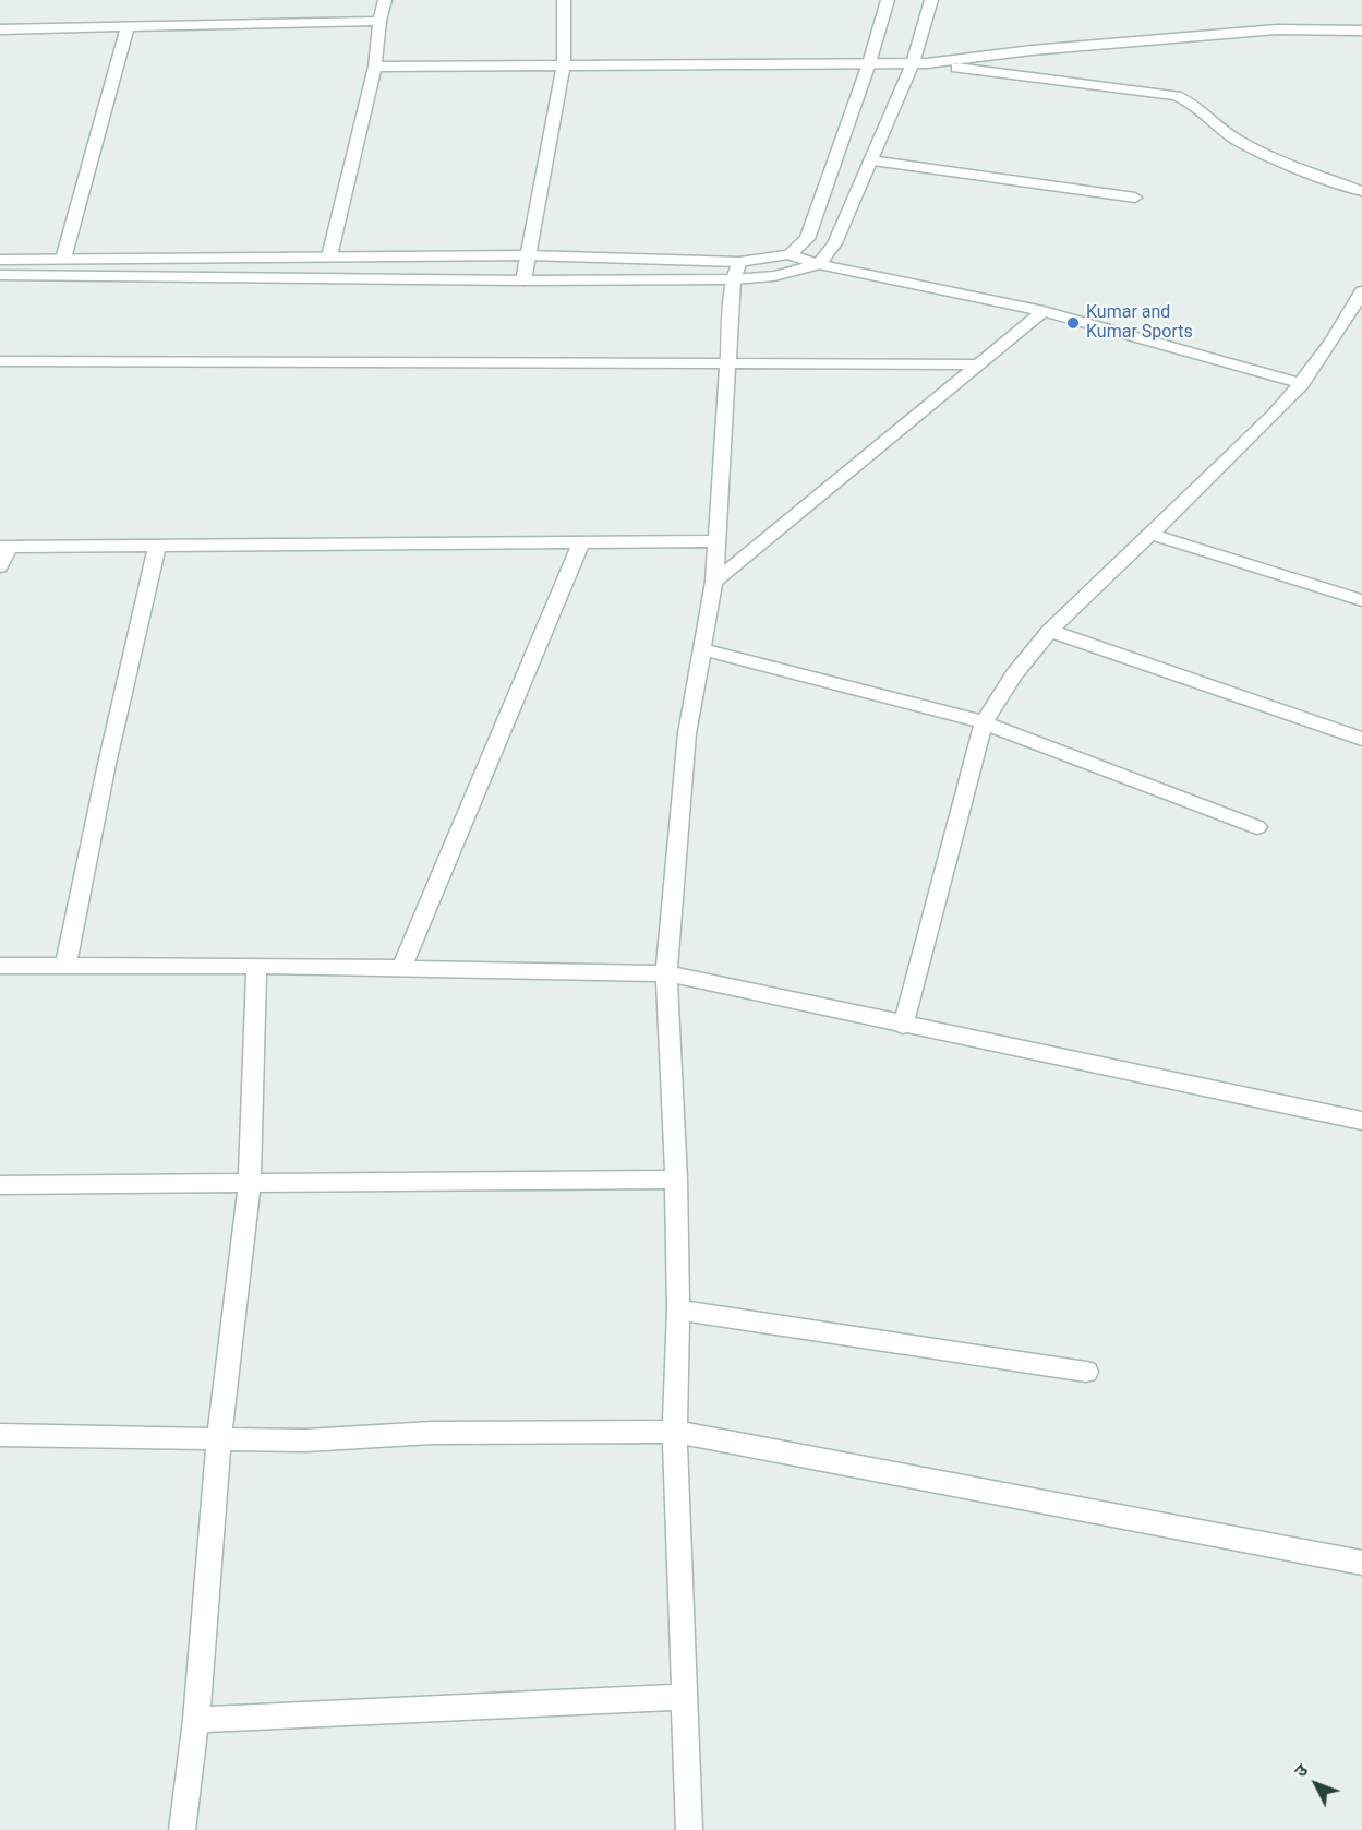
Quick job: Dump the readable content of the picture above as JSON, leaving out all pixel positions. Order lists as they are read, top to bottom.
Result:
{
  "places": ["Kumar and Kumar Sports"],
  "north": "top left"
}
